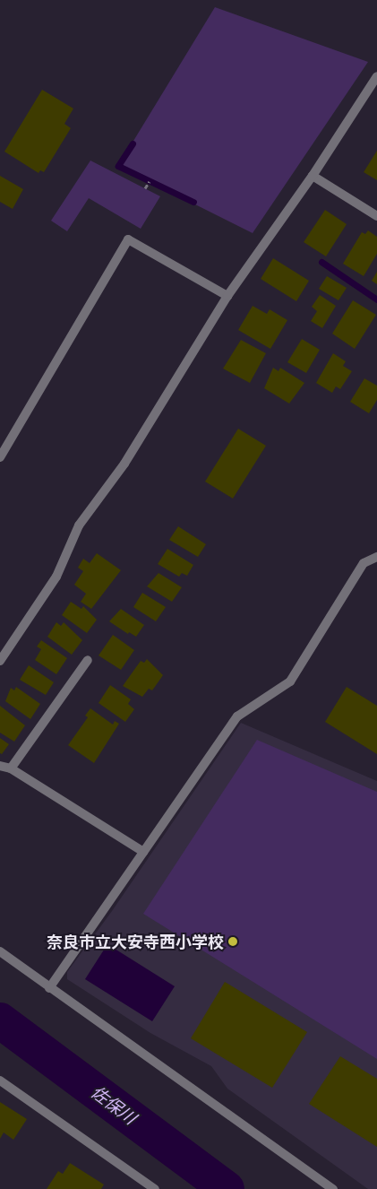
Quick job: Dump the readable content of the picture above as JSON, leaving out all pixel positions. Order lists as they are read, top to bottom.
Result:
{
  "water": ["佐保川"],
  "places": ["奈良市立大安寺西小学校"]
}
